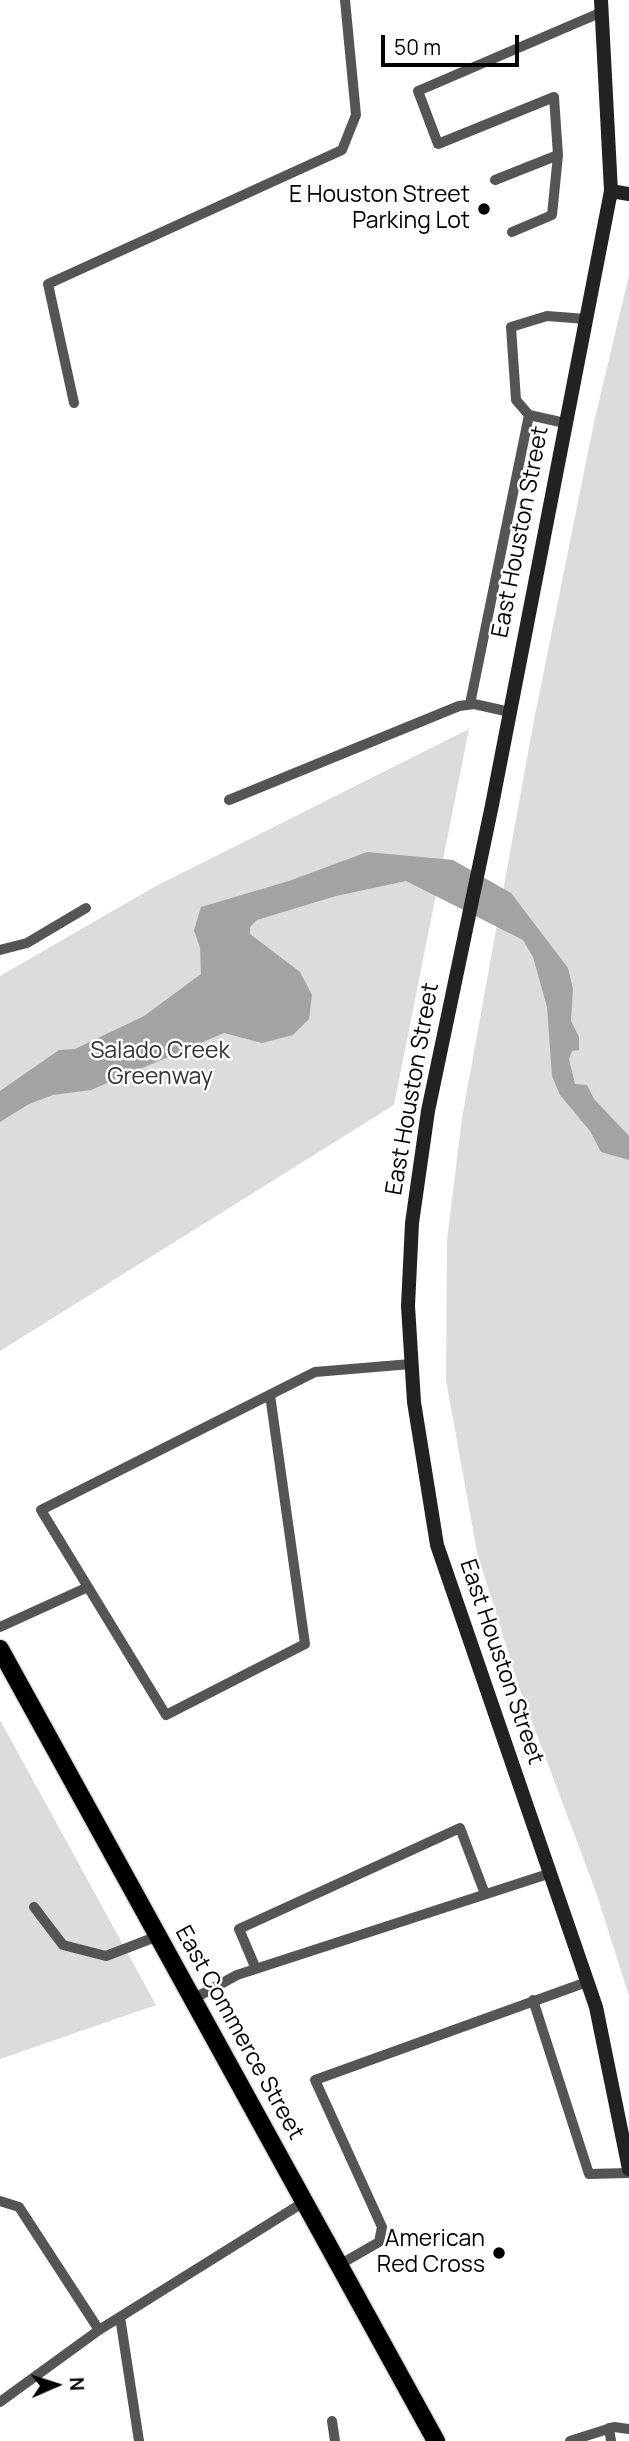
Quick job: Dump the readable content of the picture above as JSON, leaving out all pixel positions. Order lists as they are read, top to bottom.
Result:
{
  "streets": {
    "main road": ["East Houston Street", "East Commerce Street"]
  },
  "parks": ["Salado Creek Greenway"],
  "places": ["E Houston Street Parking Lot", "American Red Cross"],
  "scale_bar": "50 m",
  "north": "right"
}
